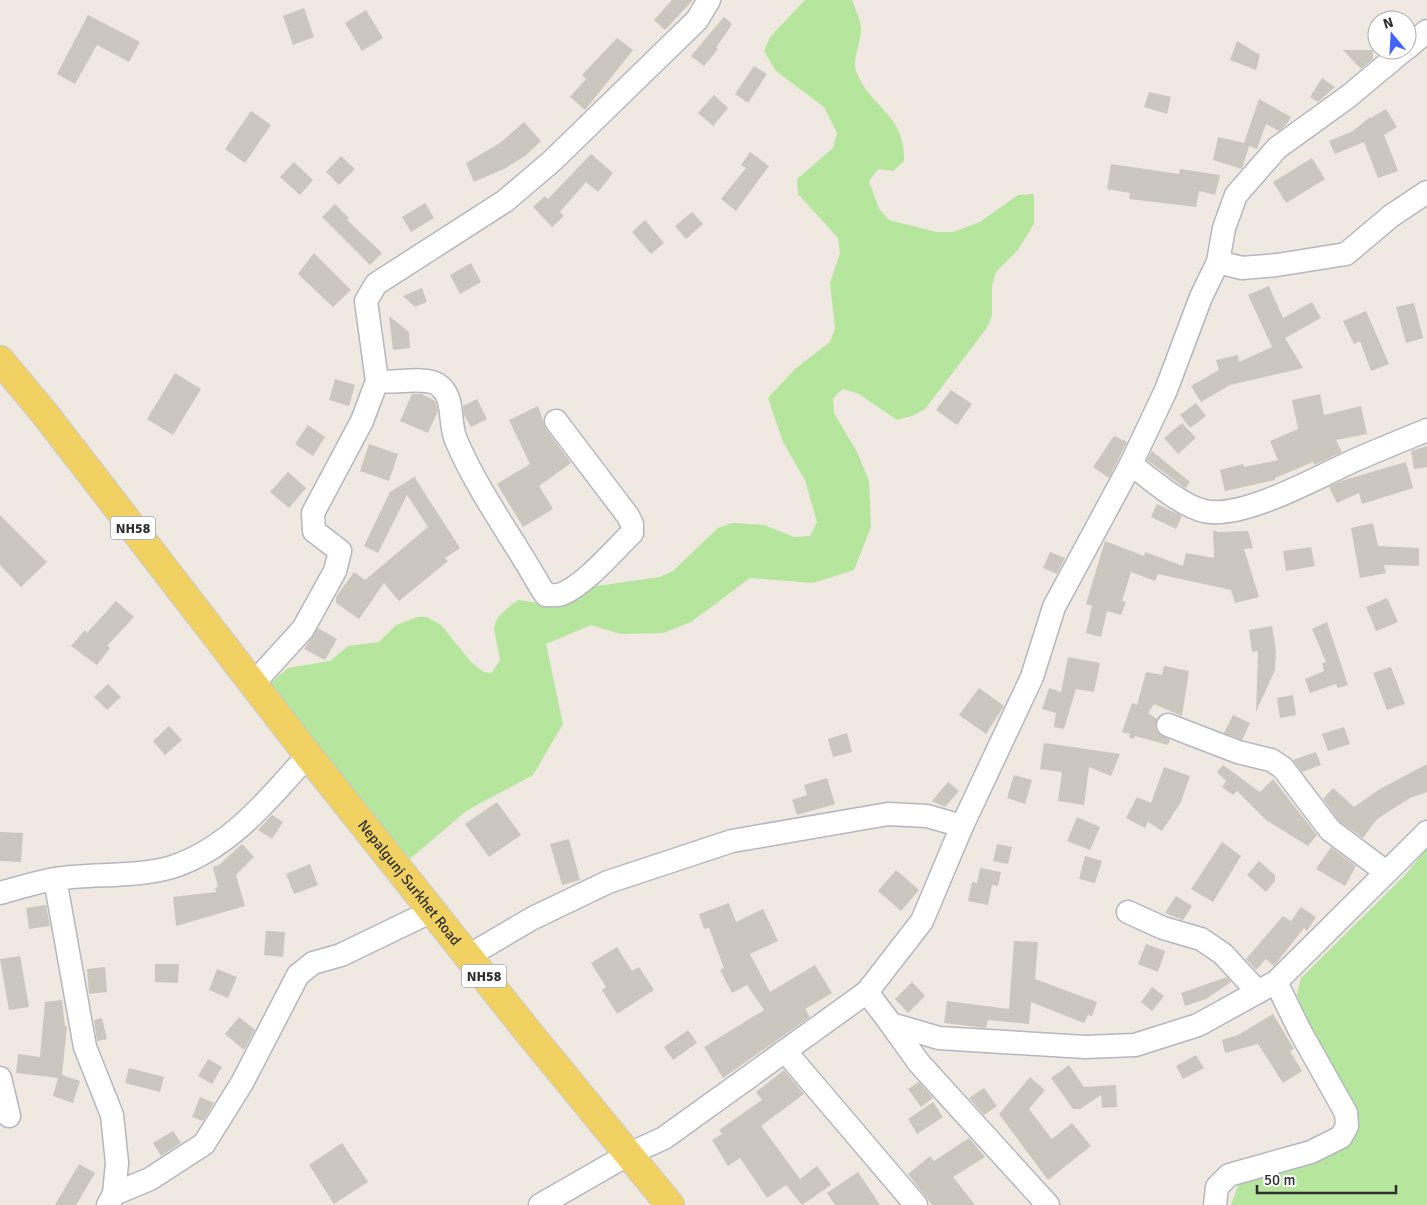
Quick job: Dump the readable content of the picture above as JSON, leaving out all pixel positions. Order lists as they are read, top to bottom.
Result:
{
  "streets": {
    "main road": ["NH58", "Nepalgunj Surkhet Road"]
  },
  "crossings": [
    ["NH58", "Nepalgunj Surkhet Road"]
  ],
  "scale_bar": "50 m",
  "north": "top"
}
